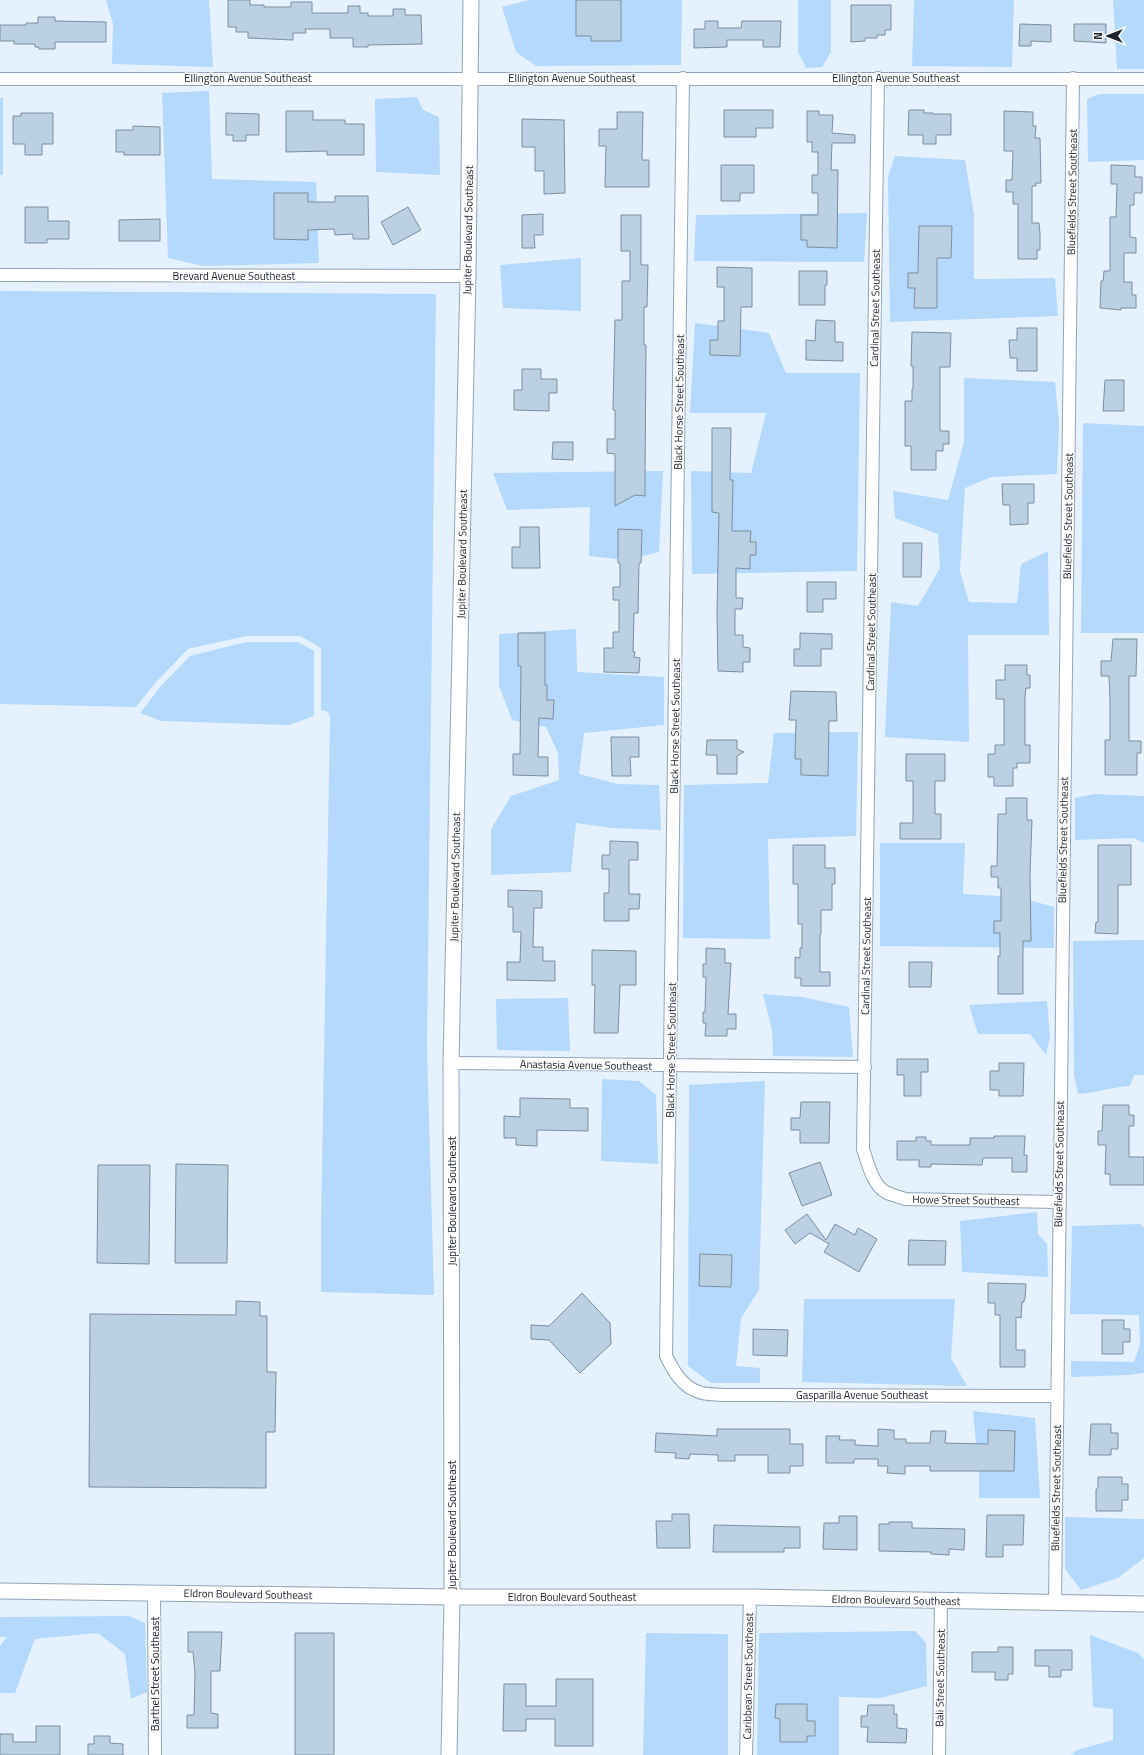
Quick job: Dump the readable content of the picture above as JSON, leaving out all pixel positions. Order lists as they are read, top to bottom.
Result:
{
  "streets": {
    "street": [
      "Ellington Avenue Southeast",
      "Bluefields Street Southeast",
      "Jupiter Boulevard Southeast",
      "Brevard Avenue Southeast",
      "Cardinal Street Southeast",
      "Black Horse Street Southeast",
      "Anastasia Avenue Southeast",
      "Howe Street Southeast",
      "Gasparilla Avenue Southeast",
      "Eldron Boulevard Southeast",
      "Barthel Street Southeast",
      "Caribbean Street Southeast",
      "Bali Street Southeast"
    ]
  },
  "crossings": [
    ["Ellington Avenue Southeast", "Bluefields Street Southeast"],
    ["Ellington Avenue Southeast", "Jupiter Boulevard Southeast"],
    ["Ellington Avenue Southeast", "Cardinal Street Southeast"],
    ["Ellington Avenue Southeast", "Black Horse Street Southeast"],
    ["Bluefields Street Southeast", "Howe Street Southeast"],
    ["Bluefields Street Southeast", "Gasparilla Avenue Southeast"],
    ["Bluefields Street Southeast", "Eldron Boulevard Southeast"],
    ["Jupiter Boulevard Southeast", "Brevard Avenue Southeast"],
    ["Jupiter Boulevard Southeast", "Anastasia Avenue Southeast"],
    ["Jupiter Boulevard Southeast", "Eldron Boulevard Southeast"],
    ["Cardinal Street Southeast", "Anastasia Avenue Southeast"],
    ["Cardinal Street Southeast", "Howe Street Southeast"],
    ["Black Horse Street Southeast", "Anastasia Avenue Southeast"],
    ["Black Horse Street Southeast", "Gasparilla Avenue Southeast"],
    ["Eldron Boulevard Southeast", "Barthel Street Southeast"],
    ["Eldron Boulevard Southeast", "Caribbean Street Southeast"],
    ["Eldron Boulevard Southeast", "Bali Street Southeast"]
  ],
  "north": "left"
}
